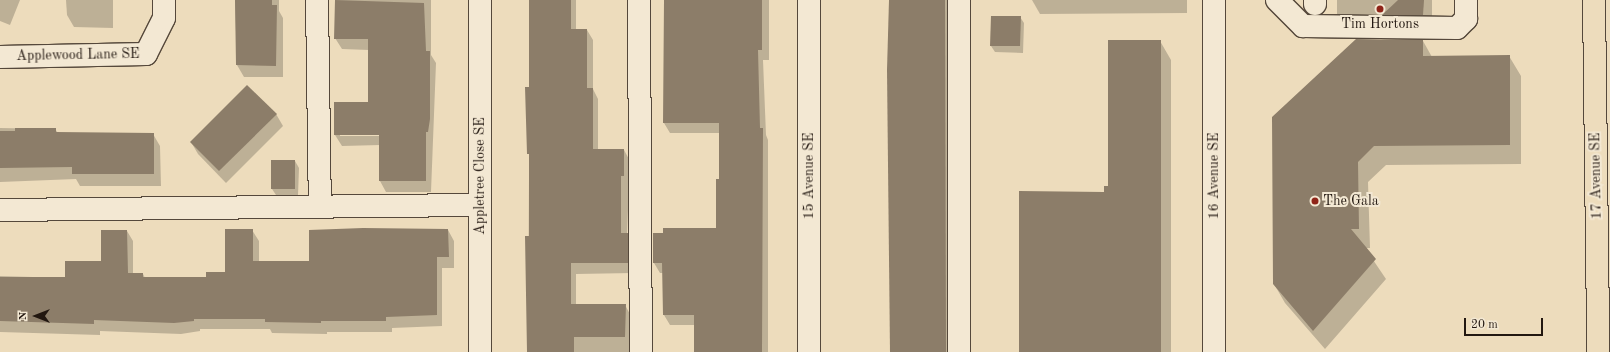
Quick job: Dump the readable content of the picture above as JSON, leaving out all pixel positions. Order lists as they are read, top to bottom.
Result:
{
  "streets": {
    "main road": ["17 Avenue SE"],
    "street": [
      "Applewood Lane SE",
      "Appletree Close SE",
      "15 Avenue SE",
      "16 Avenue SE"
    ]
  },
  "places": ["Tim Hortons", "The Gala"],
  "scale_bar": "20 m",
  "north": "left"
}
